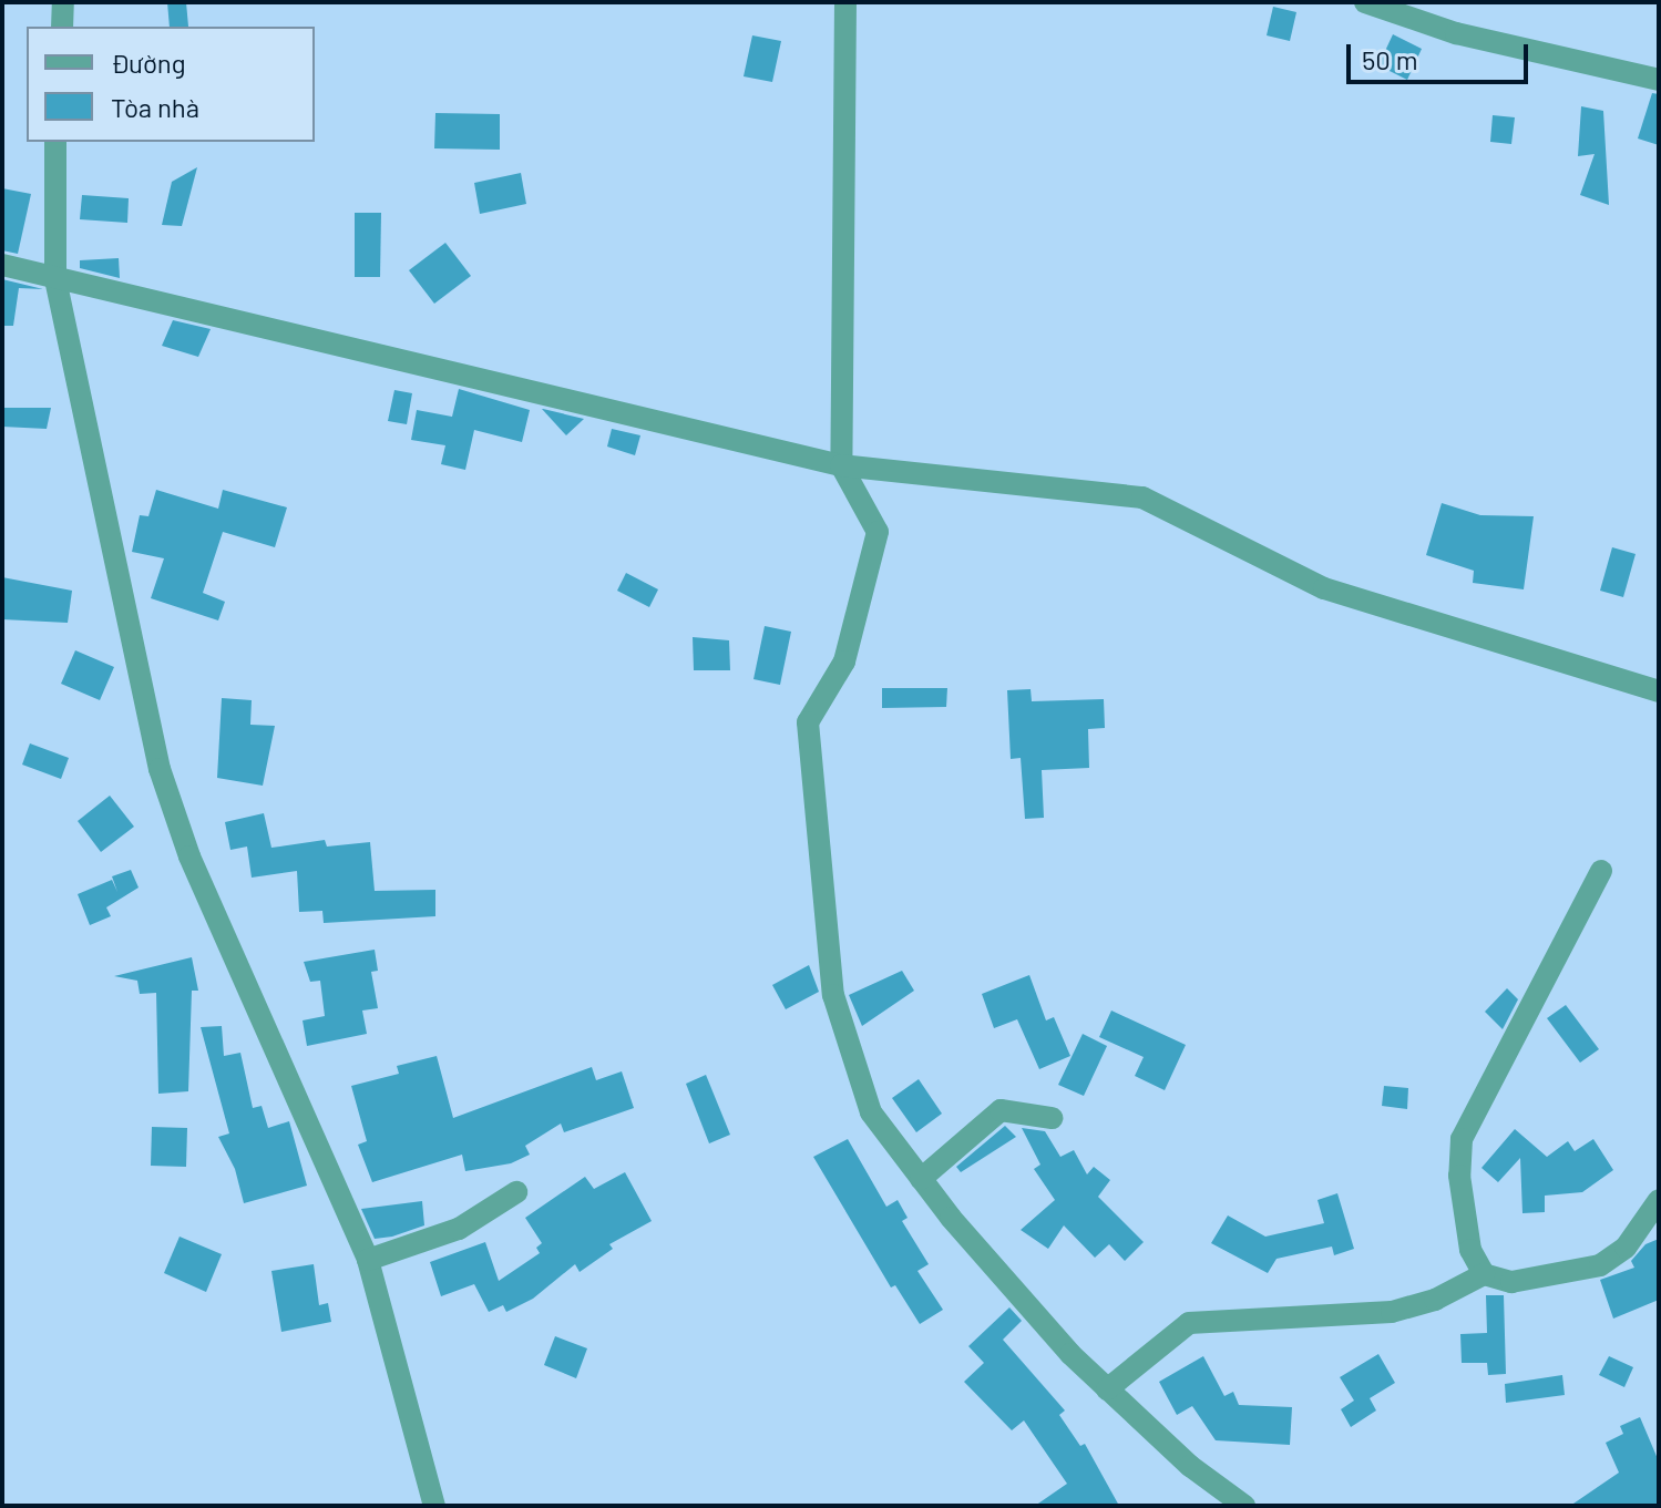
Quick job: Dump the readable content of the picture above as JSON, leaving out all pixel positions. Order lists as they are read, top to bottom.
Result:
{
  "legend": ["Đường", "Tòa nhà"],
  "scale_bar": "50 m"
}
